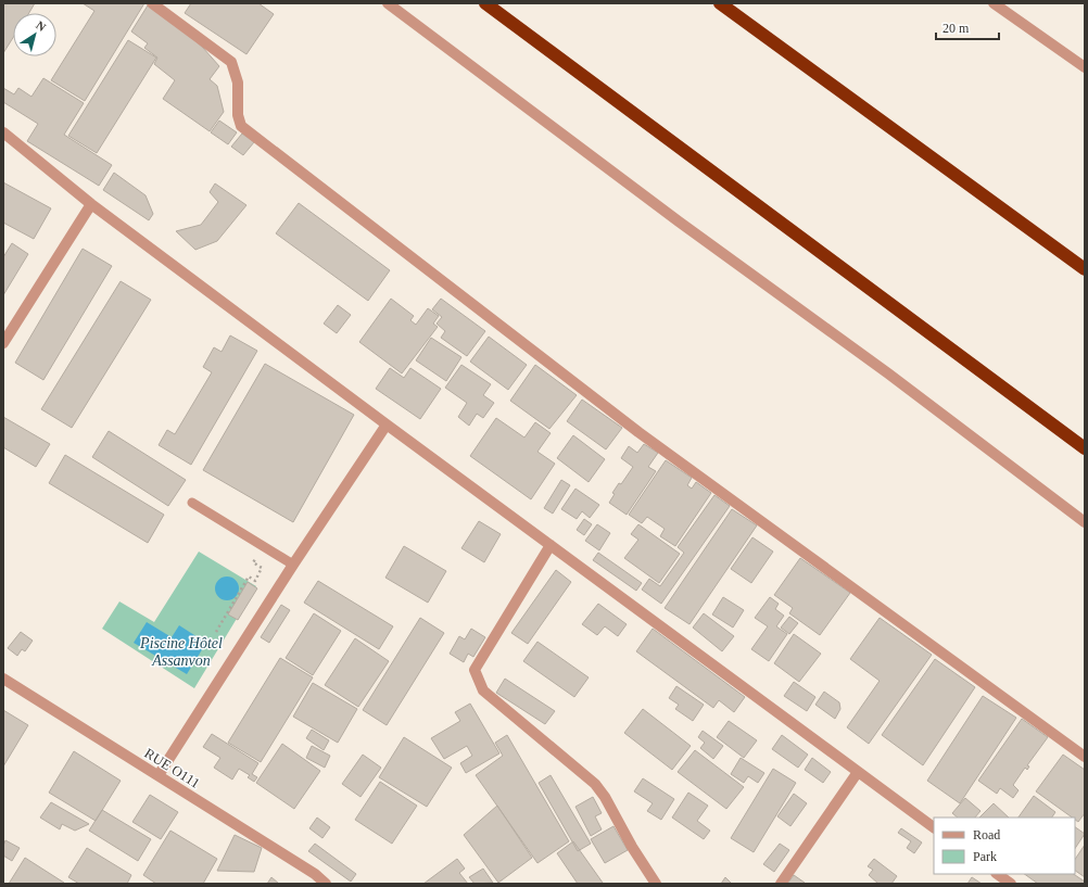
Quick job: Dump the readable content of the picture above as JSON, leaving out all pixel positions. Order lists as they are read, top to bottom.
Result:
{
  "streets": {
    "street": ["RUE O111"]
  },
  "water": ["Piscine Hôtel Assanvon"],
  "legend": ["Road", "Park"],
  "scale_bar": "20 m",
  "north": "top right"
}
